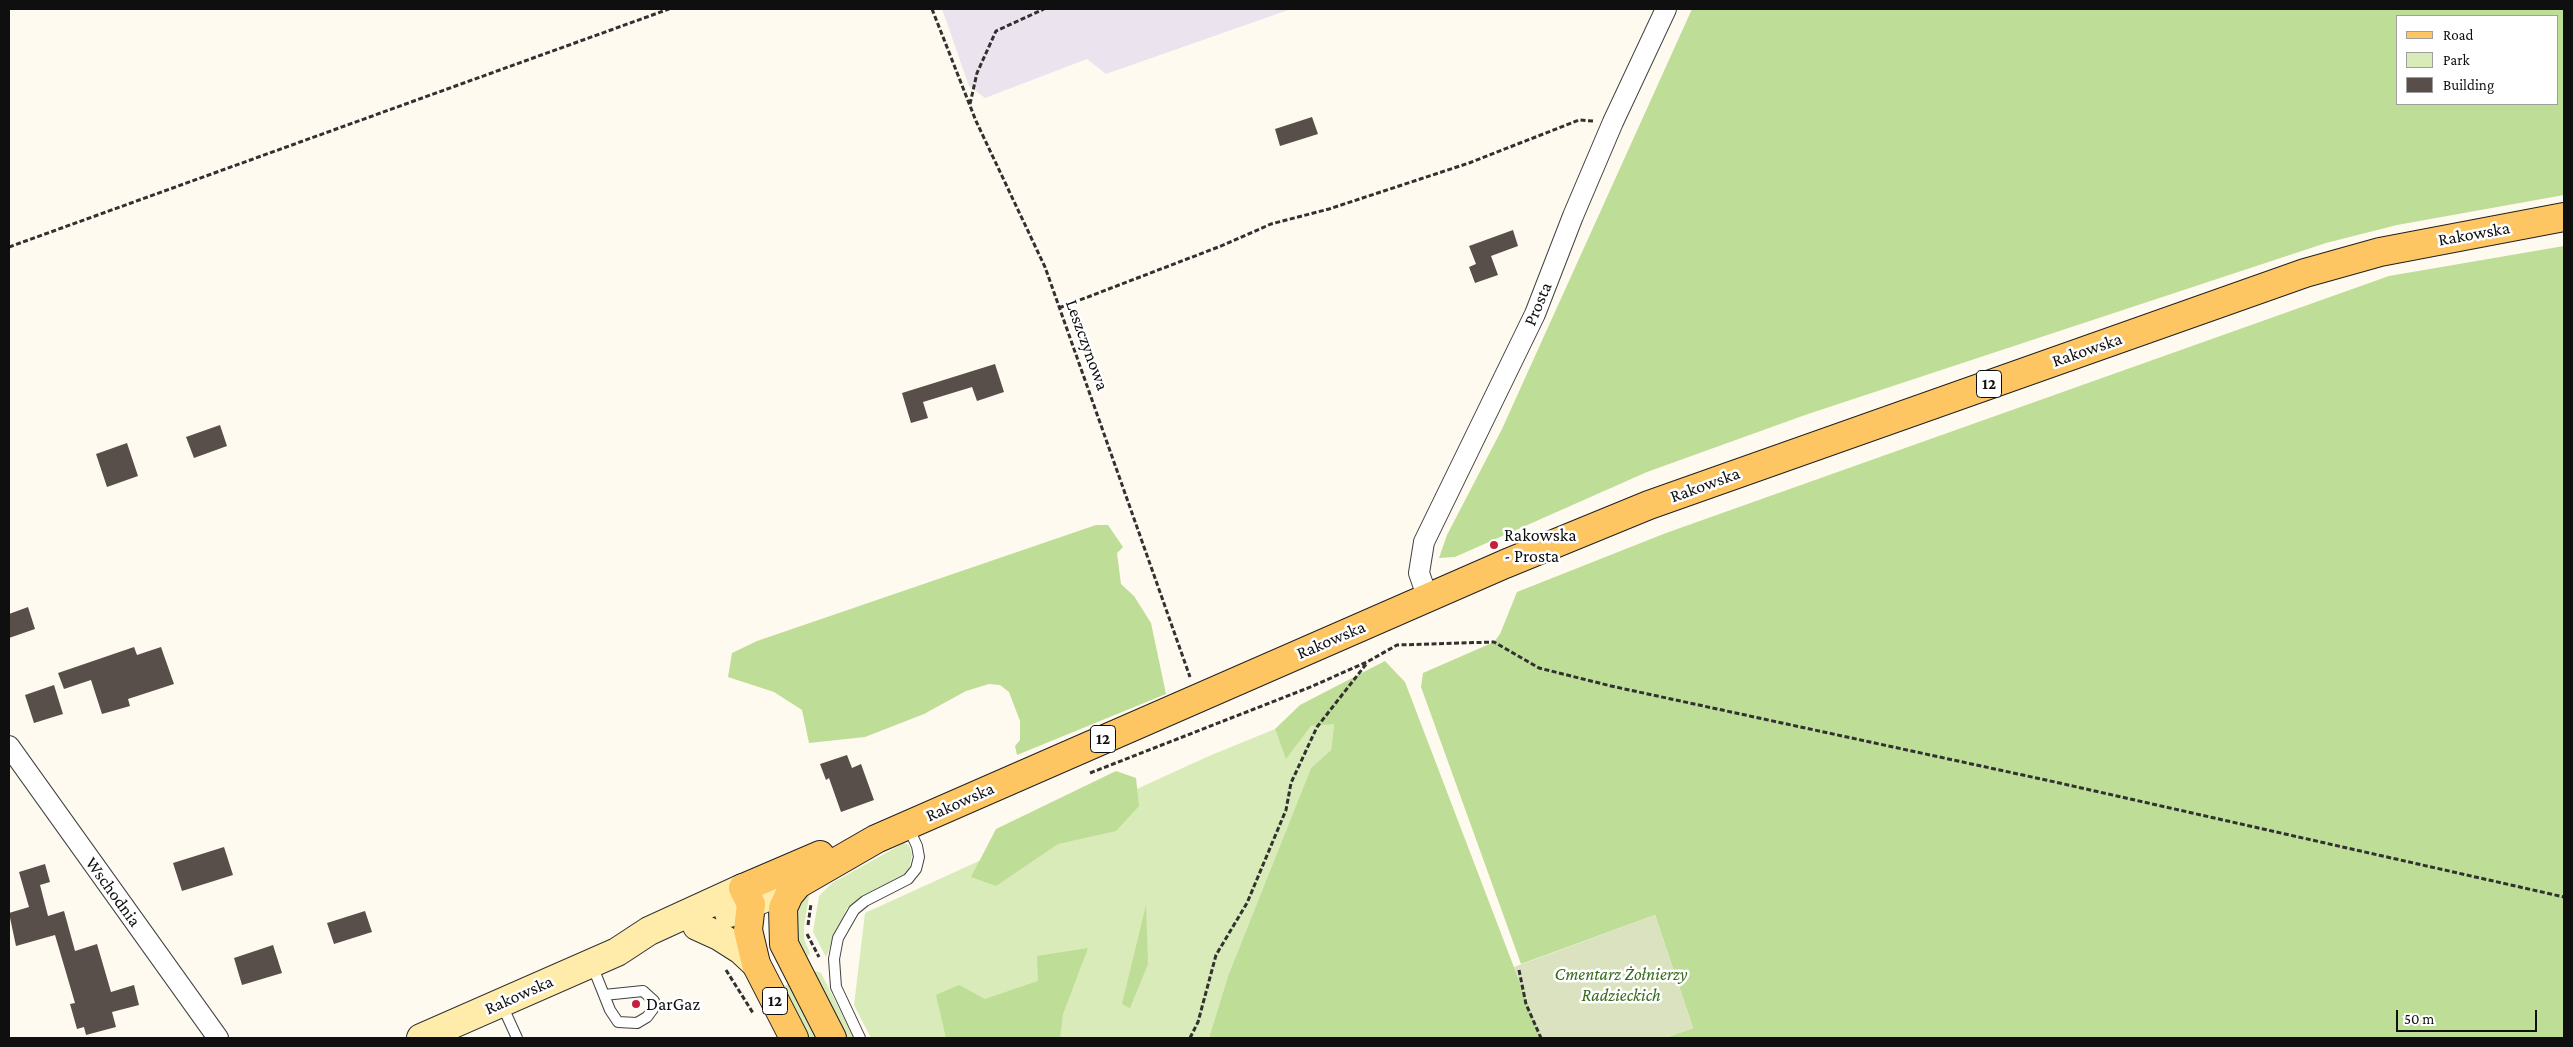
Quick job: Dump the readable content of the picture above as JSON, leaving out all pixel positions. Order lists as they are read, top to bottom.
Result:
{
  "streets": {
    "main road": ["Rakowska", "12"],
    "street": ["Prosta", "Wschodnia"],
    "path": ["Leszczynowa"]
  },
  "crossings": [
    ["Rakowska", "Prosta"],
    ["Rakowska", "Leszczynowa"],
    ["Rakowska", "12"]
  ],
  "parks": ["Cmentarz Żołnierzy Radzieckich"],
  "places": ["Rakowska - Prosta", "DarGaz"],
  "legend": ["Road", "Park", "Building"],
  "scale_bar": "50 m"
}
